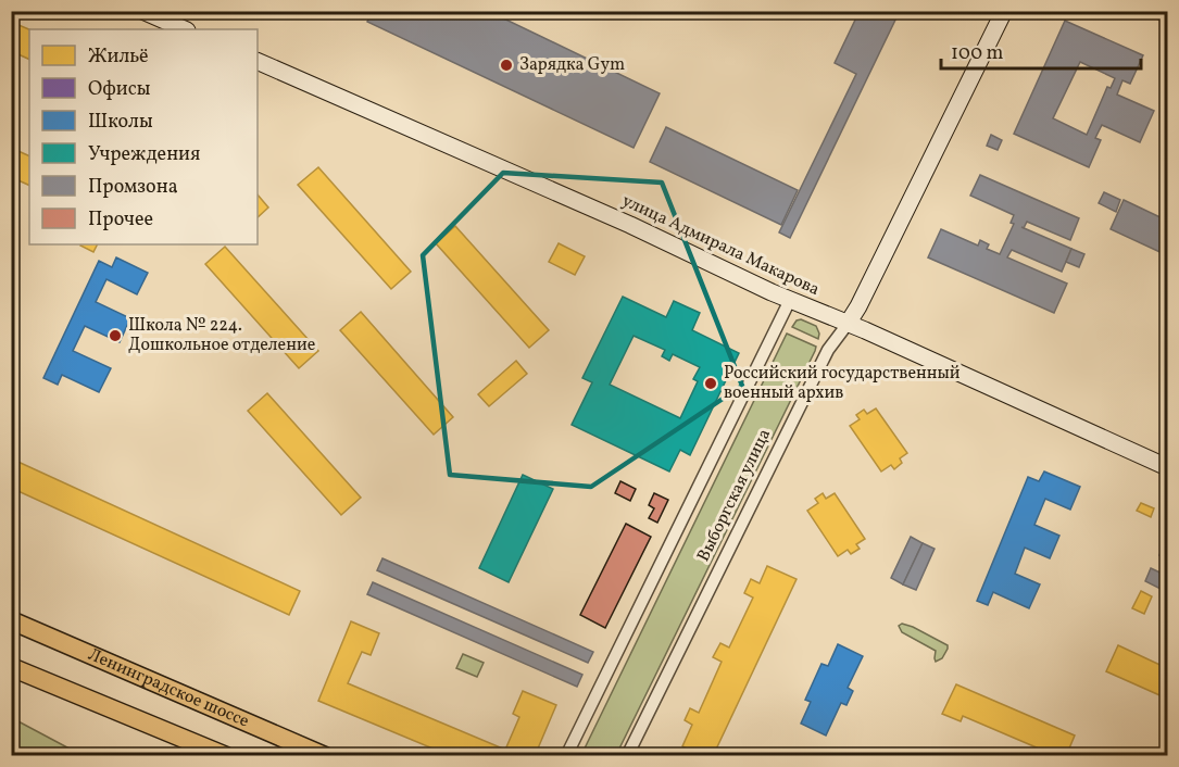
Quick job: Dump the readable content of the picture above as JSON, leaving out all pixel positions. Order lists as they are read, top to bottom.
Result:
{
  "streets": {
    "main road": ["Ленинградское шоссе"],
    "street": ["улица Адмирала Макарова", "Выборгская улица"]
  },
  "crossings": [
    ["улица Адмирала Макарова", "Выборгская улица"]
  ],
  "places": ["Зарядка Gym", "Школа № 224. Дошкольное отделение", "Российский государственный военный архив"],
  "legend": [
    "Жильё",
    "Офисы",
    "Школы",
    "Учреждения",
    "Промзона",
    "Прочее"
  ],
  "scale_bar": "100 m"
}
